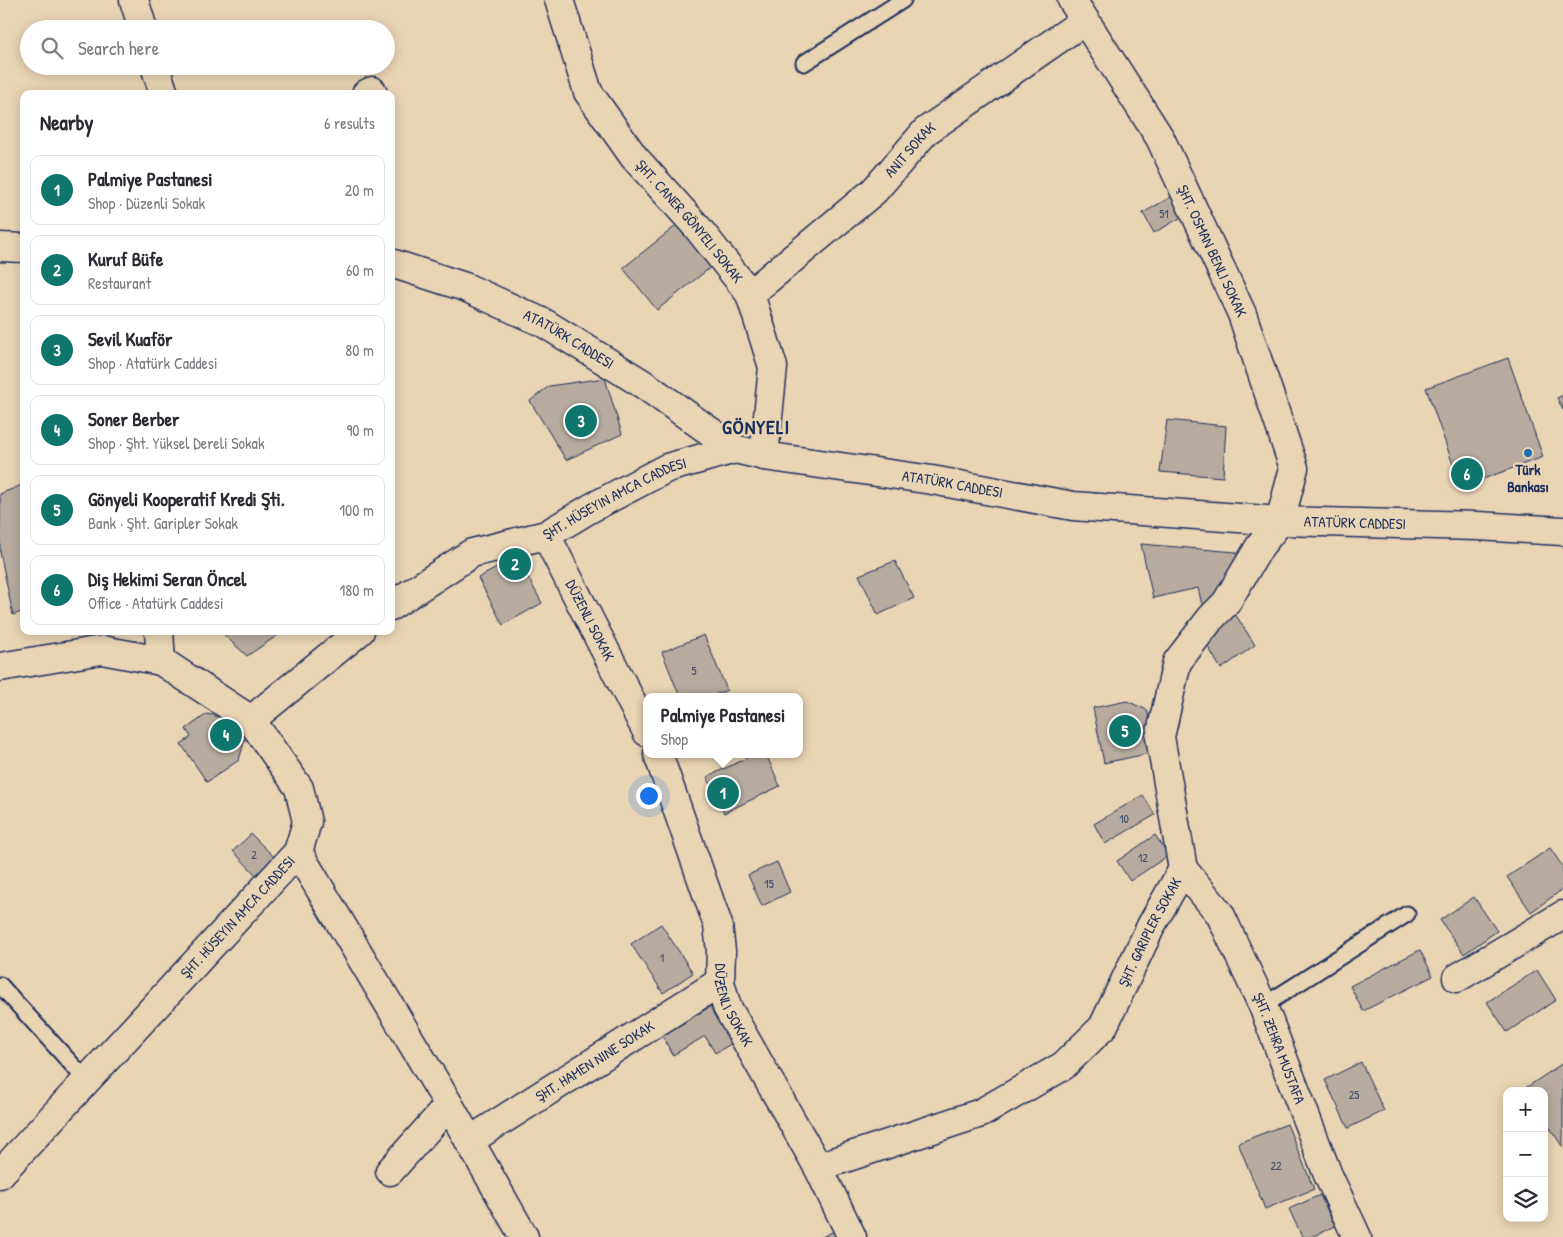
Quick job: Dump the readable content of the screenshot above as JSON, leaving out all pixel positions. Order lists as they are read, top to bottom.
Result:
{
  "streets": {
    "street": [
      "ŞHT. CANER GÖNYELI SOKAK",
      "ŞHT. OSMAN BENLI SOKAK",
      "ATATÜRK CADDESI",
      "ŞHT. HÜSEYIN AMCA CADDESI",
      "DÜZENLI SOKAK",
      "ŞHT. GARIPLER SOKAK",
      "ŞHT. ZEHRA MUSTAFA",
      "ŞHT. HAMEN NINE SOKAK"
    ]
  },
  "crossings": [
    ["ŞHT. CANER GÖNYELI SOKAK", "ATATÜRK CADDESI"],
    ["ŞHT. OSMAN BENLI SOKAK", "ATATÜRK CADDESI"],
    ["ŞHT. OSMAN BENLI SOKAK", "ŞHT. GARIPLER SOKAK"],
    ["ATATÜRK CADDESI", "ŞHT. HÜSEYIN AMCA CADDESI"],
    ["ATATÜRK CADDESI", "ŞHT. GARIPLER SOKAK"],
    ["ŞHT. HÜSEYIN AMCA CADDESI", "DÜZENLI SOKAK"],
    ["DÜZENLI SOKAK", "ŞHT. GARIPLER SOKAK"],
    ["DÜZENLI SOKAK", "ŞHT. HAMEN NINE SOKAK"],
    ["ŞHT. GARIPLER SOKAK", "ŞHT. ZEHRA MUSTAFA"]
  ],
  "districts": ["GÖNYELI"],
  "places": ["Türk Bankası"],
  "house_numbers": [
    "51",
    "5",
    "10",
    "2",
    "12",
    "15",
    "1",
    "25",
    "22"
  ],
  "page": {
    "search": "Search here",
    "heading": ["Nearby", "6 results"],
    "list": [
      {
        "mark": "1",
        "name": "Palmiye Pastanesi",
        "note": "Shop · Düzenli Sokak",
        "value": "20 m"
      },
      {
        "mark": "2",
        "name": "Kuruf Büfe",
        "note": "Restaurant",
        "value": "60 m"
      },
      {
        "mark": "3",
        "name": "Sevil Kuaför",
        "note": "Shop · Atatürk Caddesi",
        "value": "80 m"
      },
      {
        "mark": "4",
        "name": "Soner Berber",
        "note": "Shop · Şht. Yüksel Dereli Sokak",
        "value": "90 m"
      },
      {
        "mark": "5",
        "name": "Gönyeli Kooperatif Kredi Şti.",
        "note": "Bank · Şht. Garipler Sokak",
        "value": "100 m"
      },
      {
        "mark": "6",
        "name": "Diş Hekimi Seran Öncel",
        "note": "Office · Atatürk Caddesi",
        "value": "180 m"
      }
    ],
    "pins": [
      "3",
      "6",
      "2",
      "5",
      "4",
      "1"
    ],
    "popup": ["Palmiye Pastanesi", "Shop"],
    "map_buttons": ["+", "−"]
  }
}
